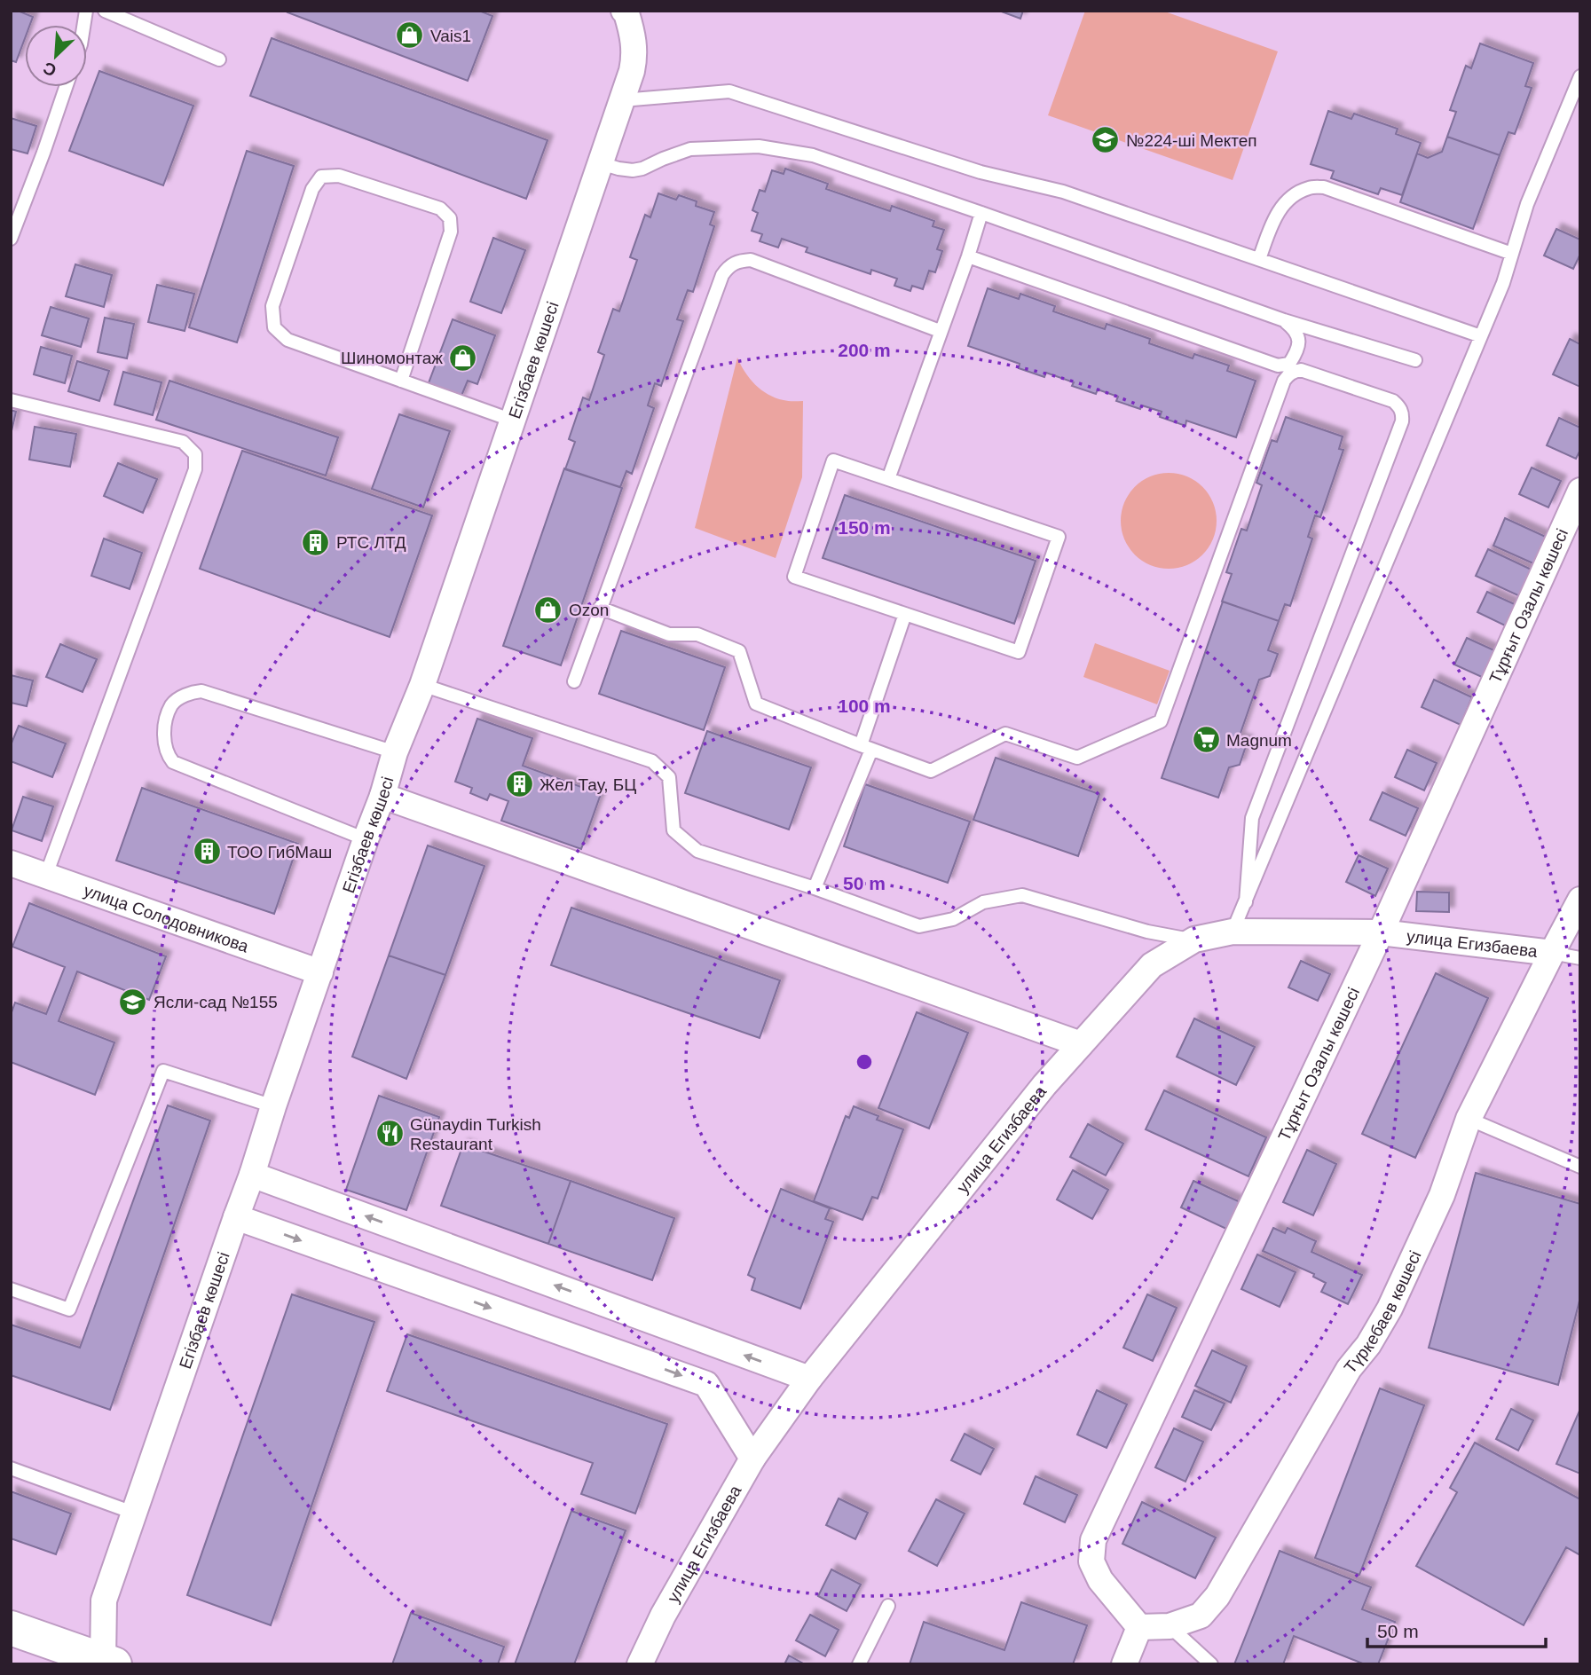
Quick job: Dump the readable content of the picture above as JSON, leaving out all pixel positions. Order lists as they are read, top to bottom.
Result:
{
  "streets": {
    "street": [
      "Егізбаев көшесі",
      "Тұрғыт Озалы көшесі",
      "улица Солодовникова",
      "улица Егизбаева",
      "Түркебаев көшесі"
    ]
  },
  "crossings": [
    ["Егізбаев көшесі", "улица Солодовникова"],
    ["Тұрғыт Озалы көшесі", "улица Егизбаева"],
    ["Тұрғыт Озалы көшесі", "Түркебаев көшесі"],
    ["улица Егизбаева", "Түркебаев көшесі"]
  ],
  "places": {
    "shop": ["Vais1", "Шиномонтаж", "Ozon"],
    "school or university": ["№224-ші Мектеп", "Ясли-сад №155"],
    "building": ["РТС ЛТД", "Жел Тау, БЦ", "ТОО ГибМаш"],
    "supermarket": ["Magnum"],
    "restaurant": ["Günaydin Turkish Restaurant"]
  },
  "scale_bar": "50 m",
  "north": "bottom left",
  "rings": [
    "200 m",
    "150 m",
    "100 m",
    "50 m"
  ]
}
